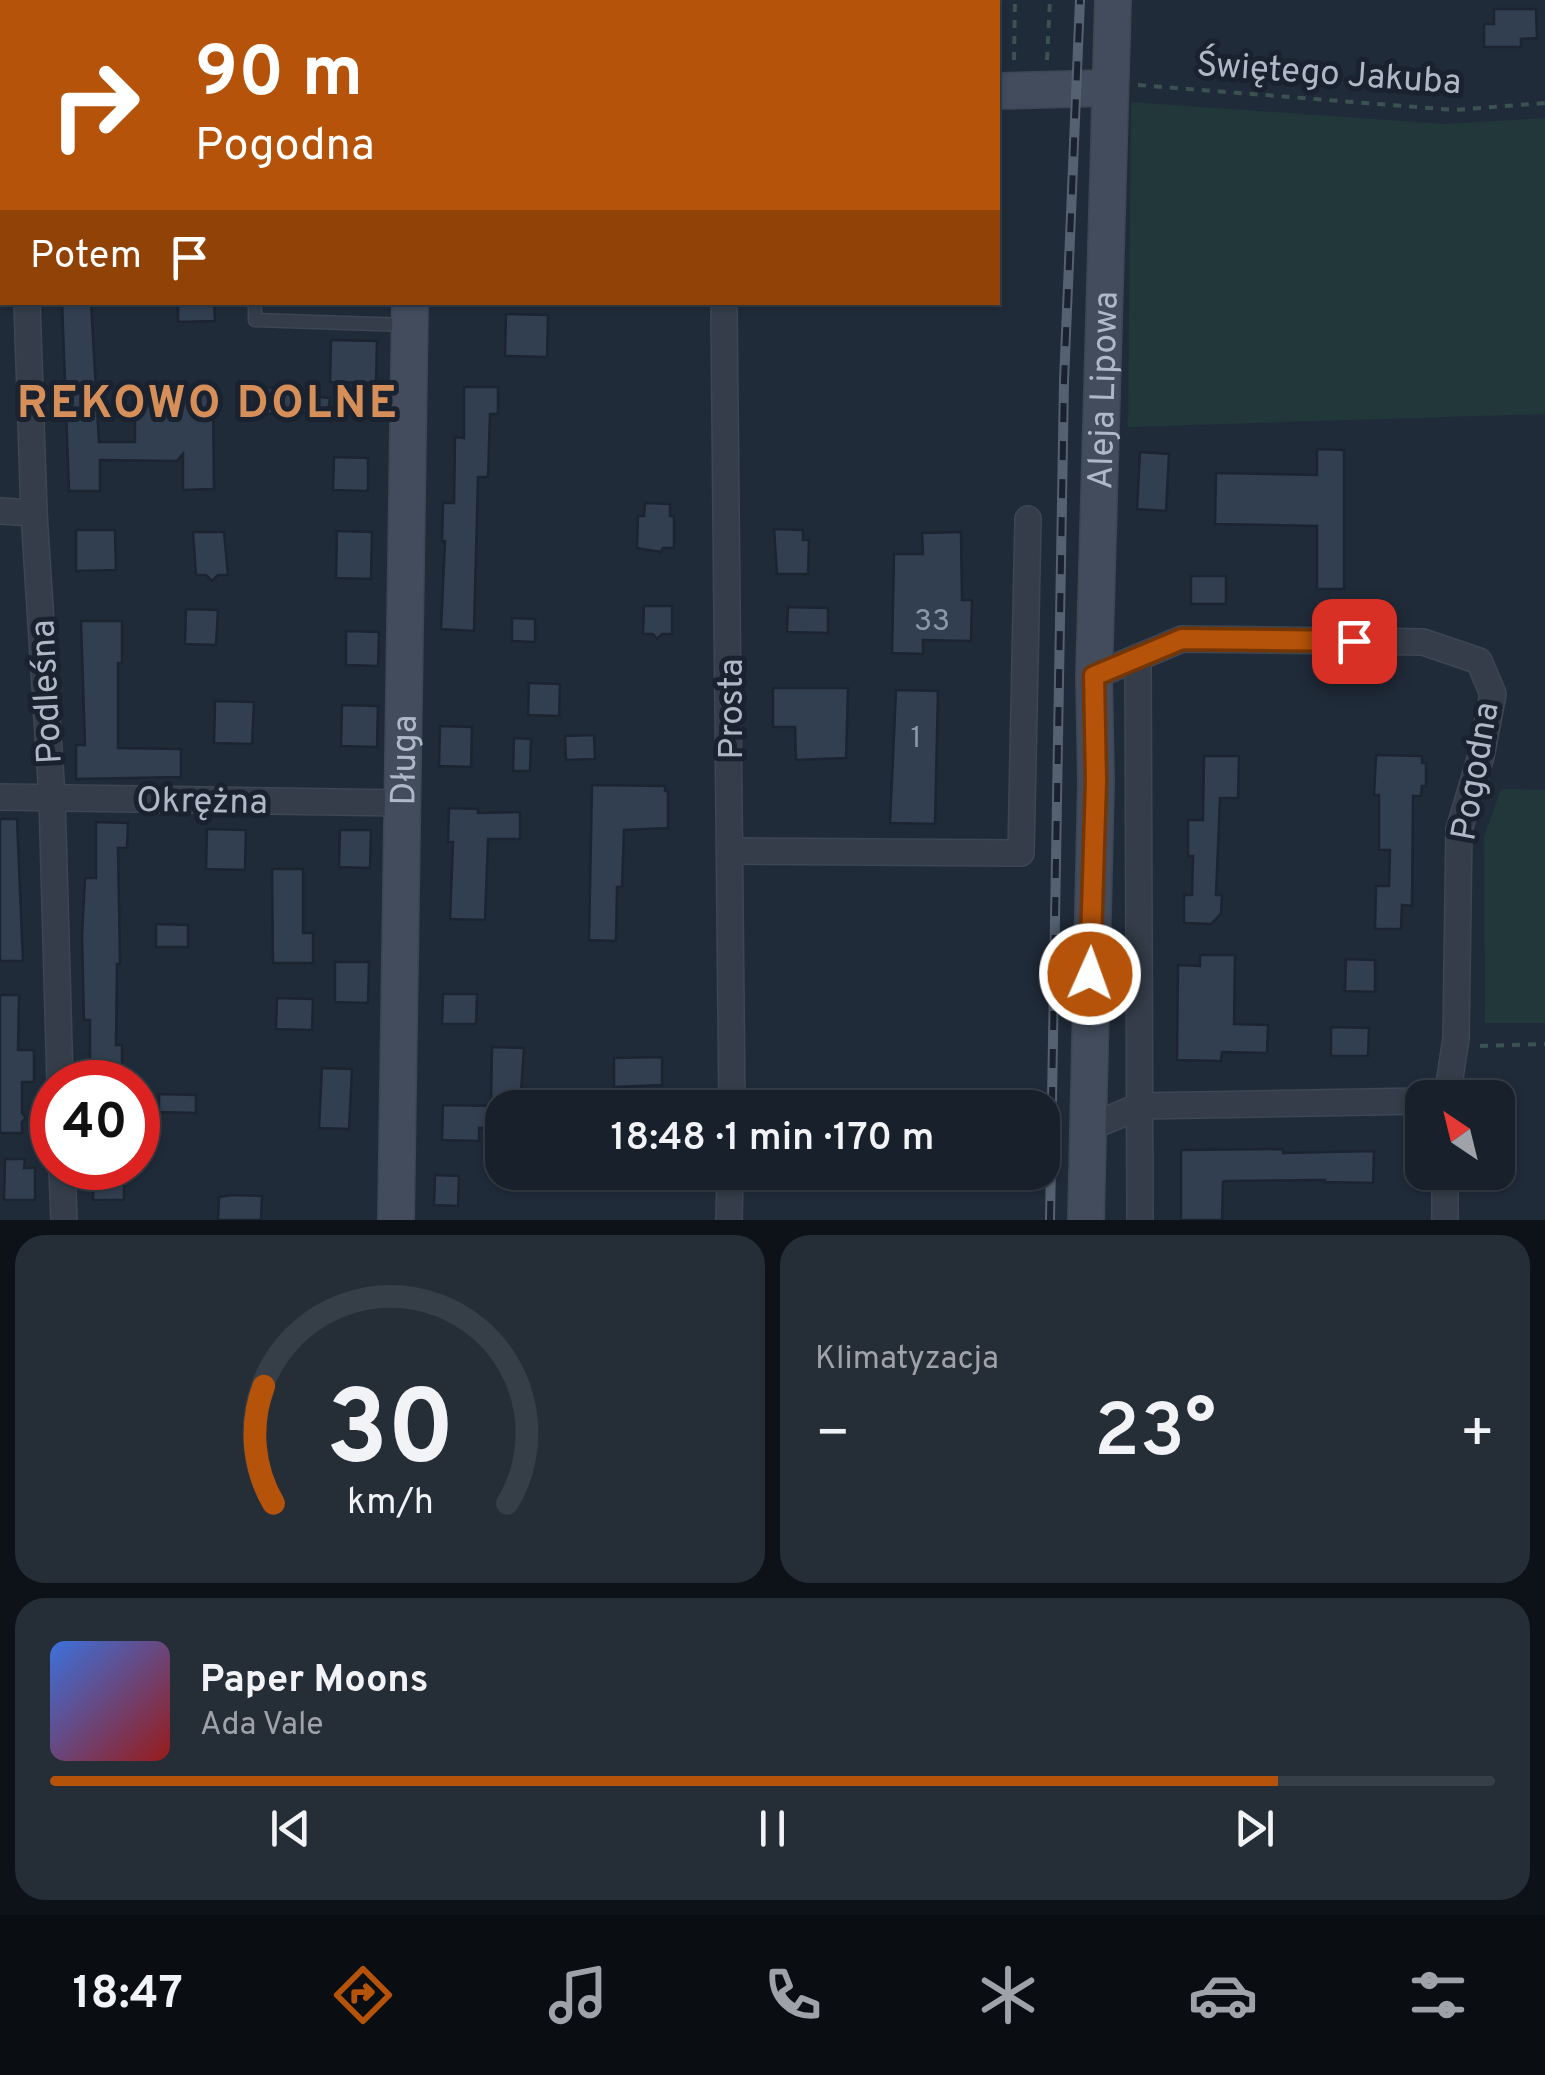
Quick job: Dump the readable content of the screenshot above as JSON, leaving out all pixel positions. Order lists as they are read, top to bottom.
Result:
{
  "streets": {
    "street": [
      "Aleja Lipowa",
      "Podleśna",
      "Prosta",
      "Długa",
      "Pogodna",
      "Okrężna"
    ],
    "path": ["Świętego Jakuba"]
  },
  "crossings": [
    ["Świętego Jakuba", "Aleja Lipowa"],
    ["Aleja Lipowa", "Pogodna"],
    ["Podleśna", "Okrężna"],
    ["Długa", "Okrężna"]
  ],
  "districts": ["REKOWO DOLNE"],
  "house_numbers": ["33", "1"],
  "north": "top left",
  "page": {
    "turn": ["90 m", "Pogodna"],
    "then": "Potem",
    "limit": "40",
    "trip": "18:48 · 1 min · 170 m",
    "tile": "Klimatyzacja",
    "heat": ["−", "23°", "+"],
    "song": ["Paper Moons", "Ada Vale"],
    "tabs": "18:47",
    "gauge": ["30", "km/h"]
  }
}
